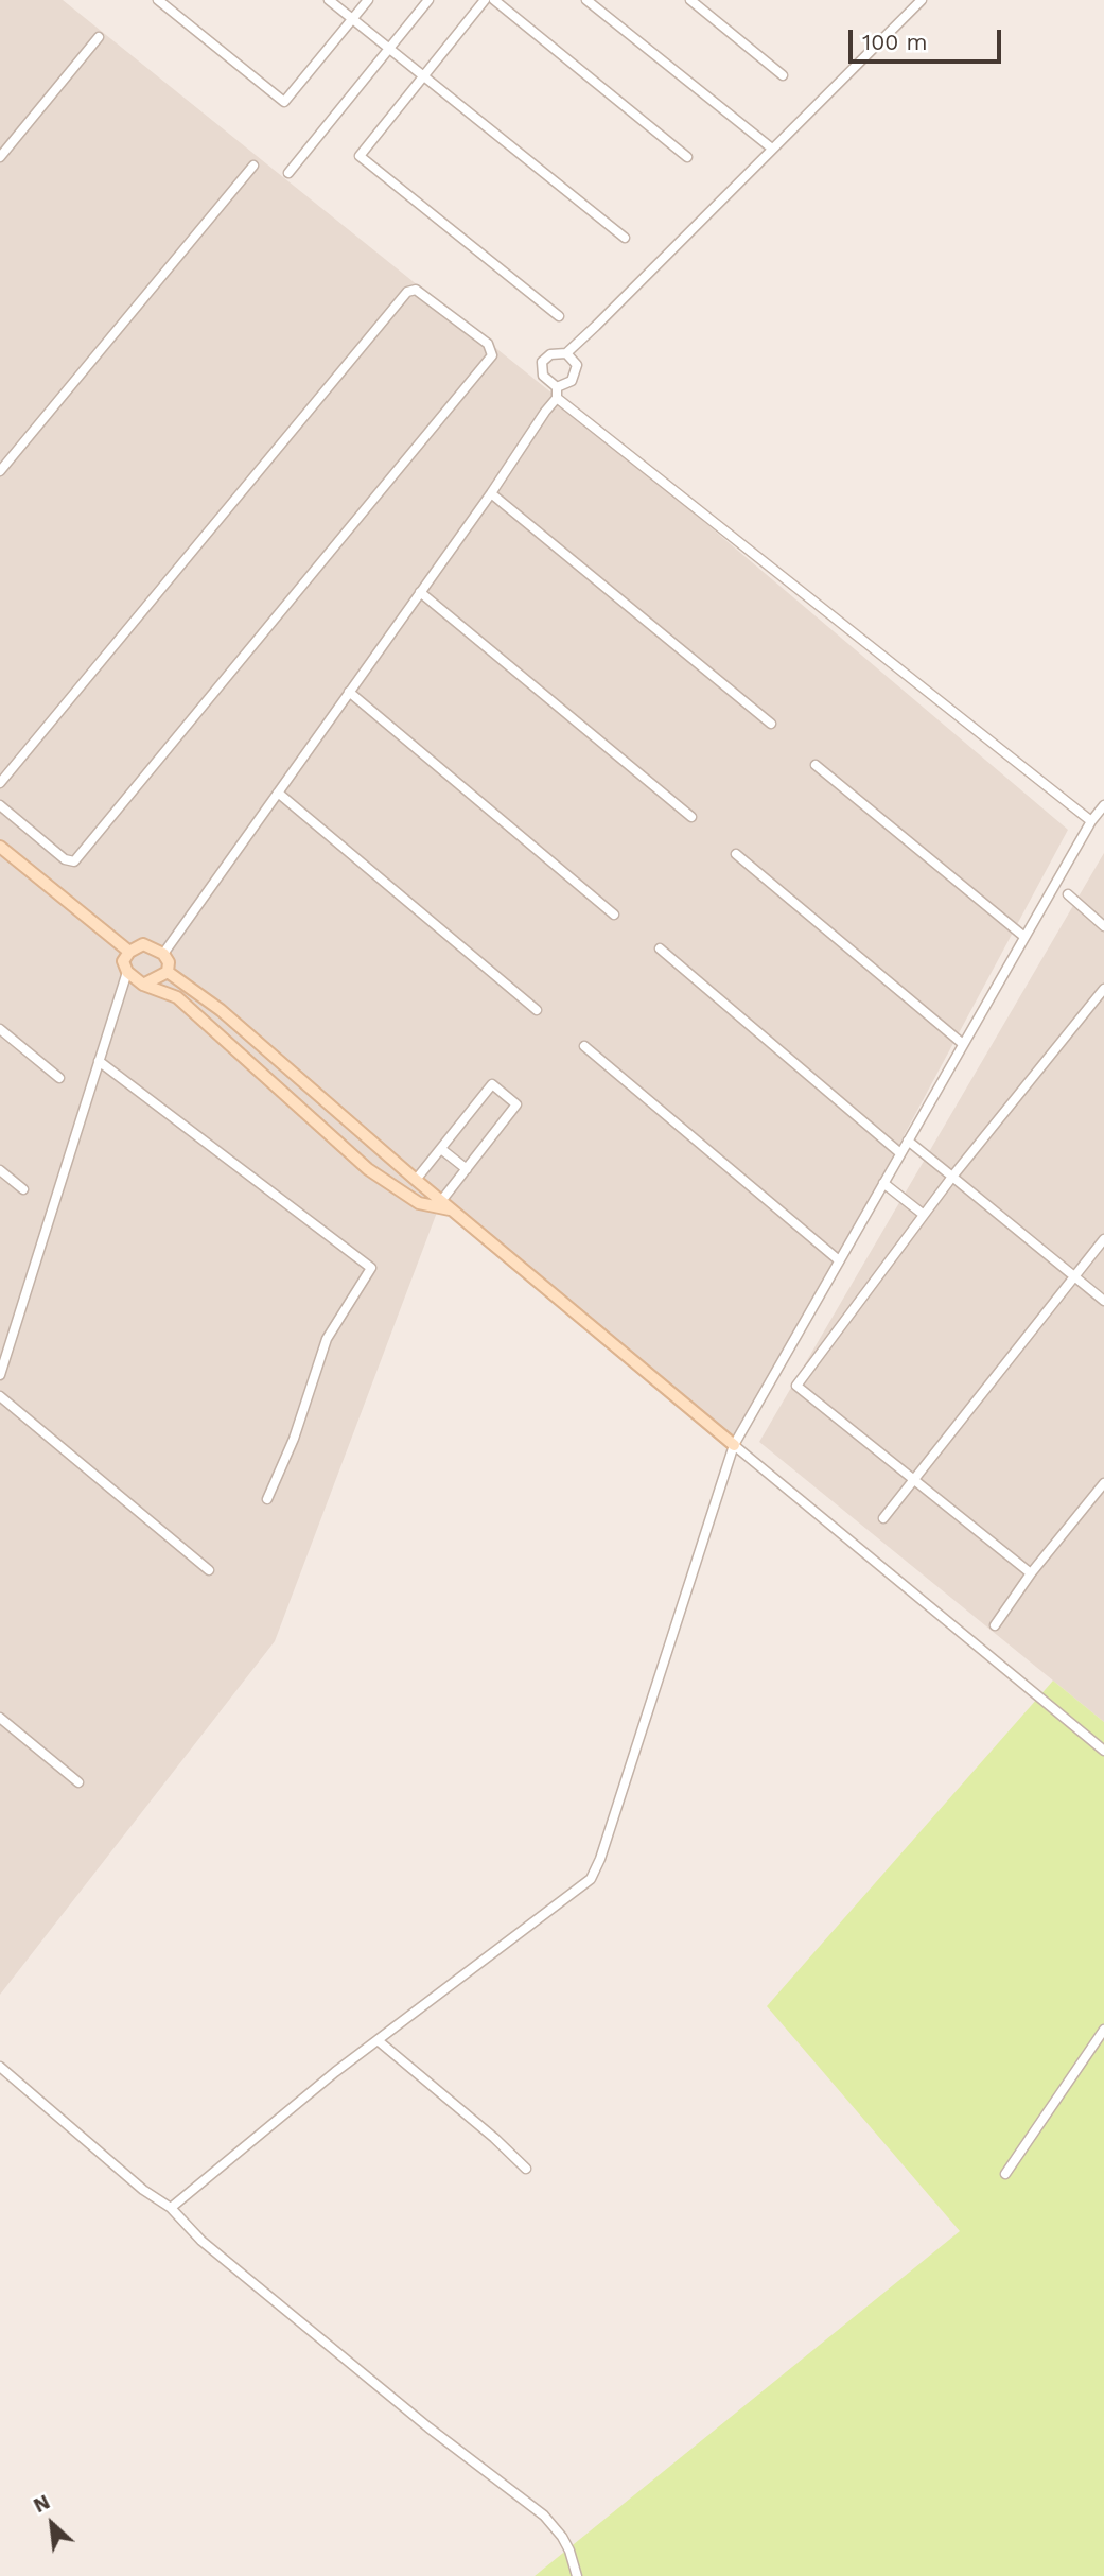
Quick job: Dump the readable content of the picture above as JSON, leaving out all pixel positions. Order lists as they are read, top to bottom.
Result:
{
  "scale_bar": "100 m",
  "north": "top left"
}
